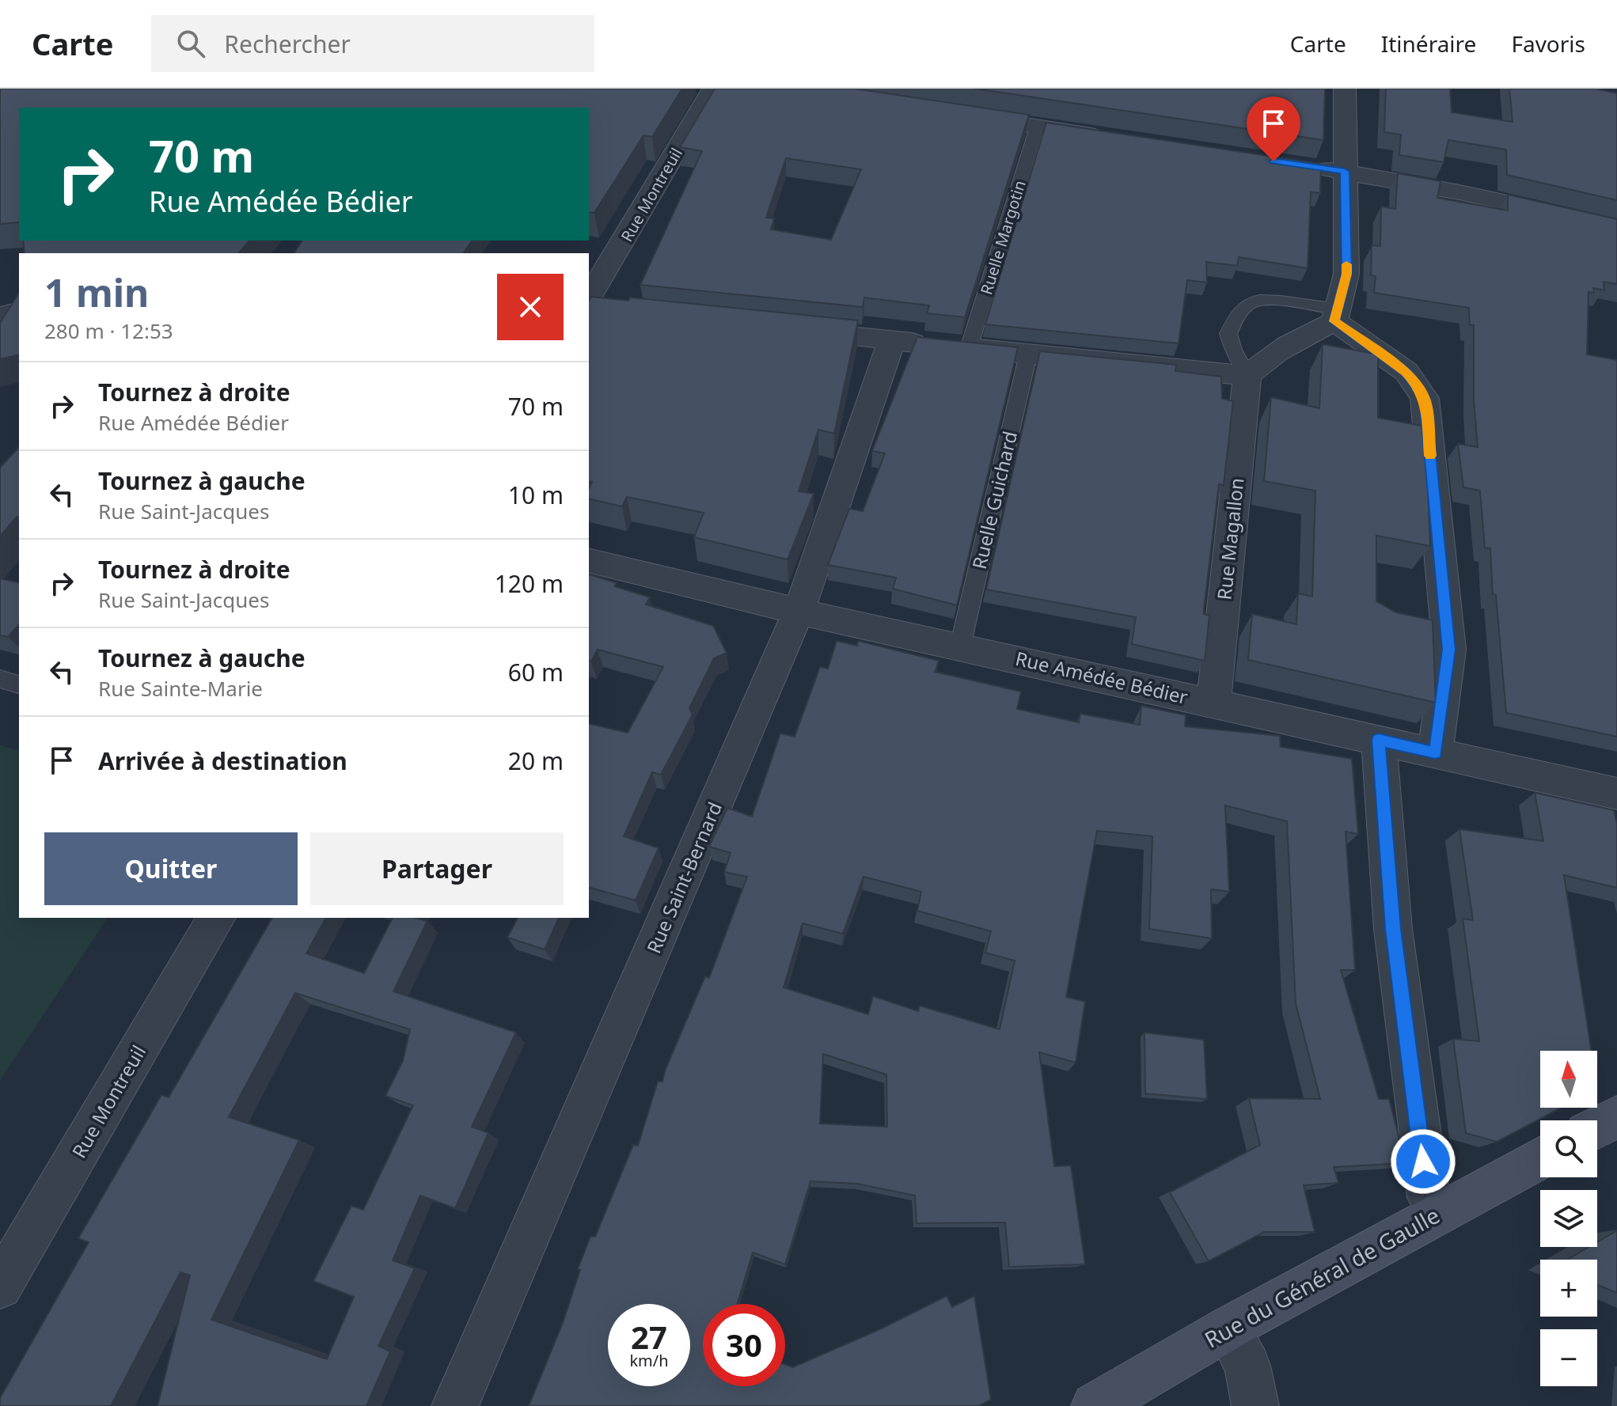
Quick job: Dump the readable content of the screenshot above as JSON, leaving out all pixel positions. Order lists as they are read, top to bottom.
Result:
{
  "streets": {
    "main road": ["Rue du Général de Gaulle"],
    "street": [
      "Rue Montreuil",
      "Rue Magallon",
      "Rue Amédée Bédier",
      "Rue Saint-Bernard"
    ],
    "lane": ["Ruelle Margotin", "Ruelle Guichard"]
  },
  "crossings": [
    ["Ruelle Guichard", "Rue Amédée Bédier"],
    ["Rue Magallon", "Rue Amédée Bédier"],
    ["Rue Amédée Bédier", "Rue Saint-Bernard"]
  ],
  "north": "top",
  "page": {
    "header": "Carte",
    "search": "Rechercher",
    "nav": ["Carte", "Itinéraire", "Favoris"],
    "turn": ["70 m", "Rue Amédée Bédier"],
    "heading": ["1 min", "280 m · 12:53"],
    "list": [
      {
        "name": "Tournez à droite",
        "note": "Rue Amédée Bédier",
        "value": "70 m"
      },
      {
        "name": "Tournez à gauche",
        "note": "Rue Saint-Jacques",
        "value": "10 m"
      },
      {
        "name": "Tournez à droite",
        "note": "Rue Saint-Jacques",
        "value": "120 m"
      },
      {
        "name": "Tournez à gauche",
        "note": "Rue Sainte-Marie",
        "value": "60 m"
      },
      {
        "name": "Arrivée à destination",
        "value": "20 m"
      }
    ],
    "buttons": ["Quitter", "Partager"],
    "map_buttons": ["+", "−"],
    "speed": "27 km/h",
    "limit": "30"
  }
}
